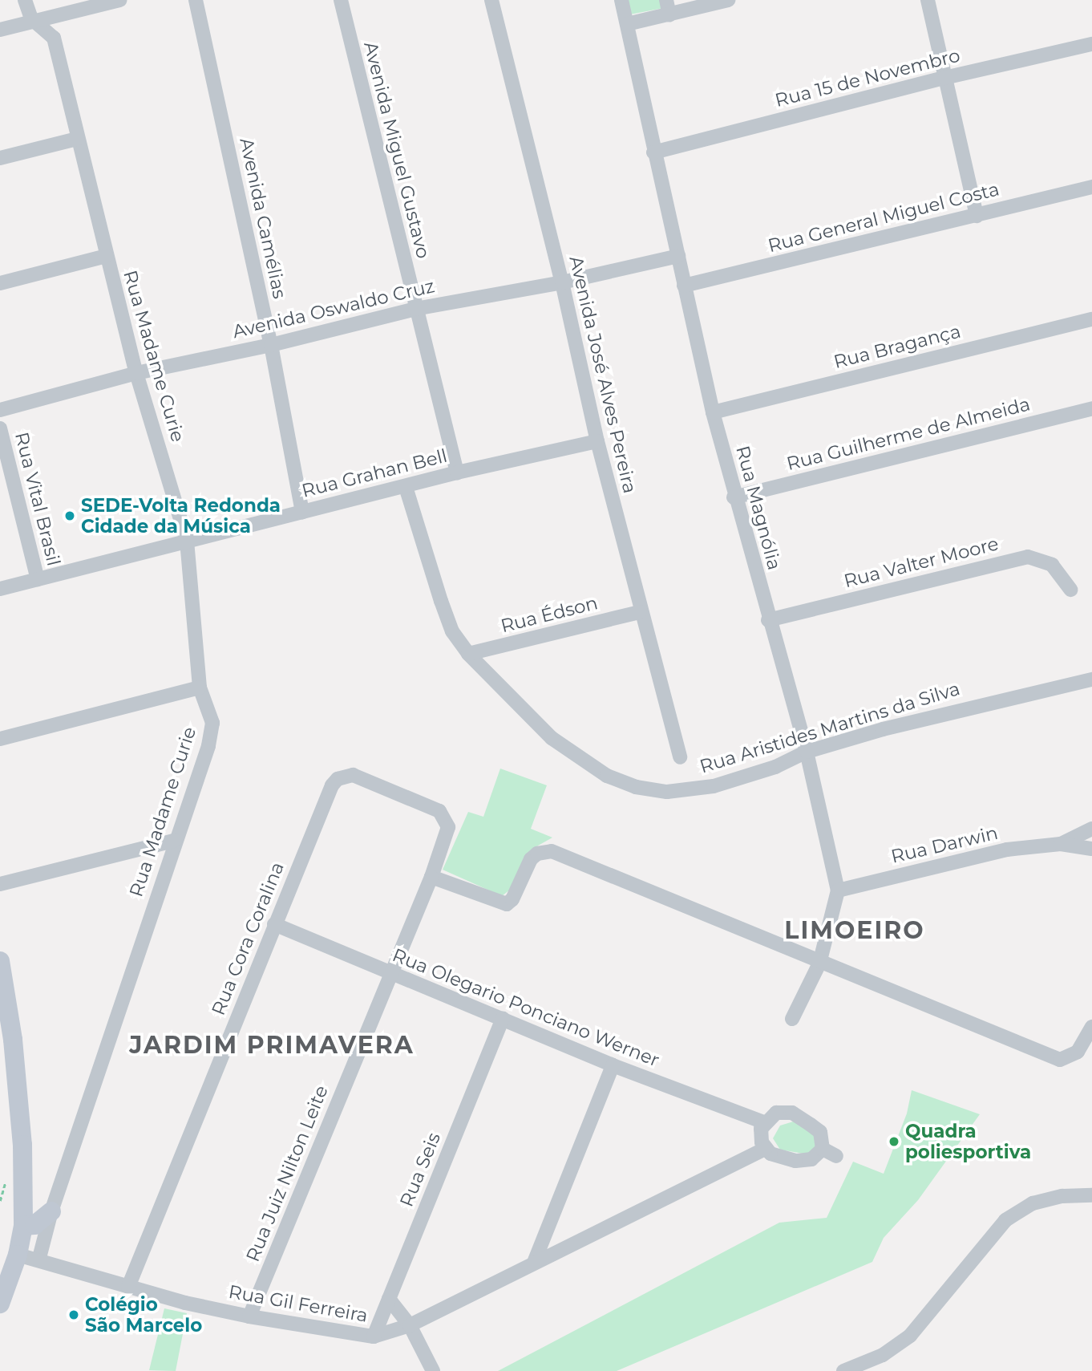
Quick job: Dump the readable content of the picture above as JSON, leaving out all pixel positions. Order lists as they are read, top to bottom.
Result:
{
  "streets": {
    "street": [
      "Rua 15 de Novembro",
      "Avenida Miguel Gustavo",
      "Rua General Miguel Costa",
      "Avenida Camélias",
      "Avenida Oswaldo Cruz",
      "Rua Bragança",
      "Rua Madame Curie",
      "Avenida José Alves Pereira",
      "Rua Guilherme de Almeida",
      "Rua Grahan Bell",
      "Rua Vital Brasil",
      "Rua Magnólia",
      "Rua Valter Moore",
      "Rua Édson",
      "Rua Aristides Martins da Silva",
      "Rua Darwin",
      "Rua Cora Coralina",
      "Rua Olegario Ponciano Werner",
      "Rua Seis",
      "Rua Juiz Nilton Leite",
      "Rua Gil Ferreira"
    ]
  },
  "crossings": [
    ["Rua 15 de Novembro", "Rua Magnólia"],
    ["Avenida Miguel Gustavo", "Avenida Oswaldo Cruz"],
    ["Avenida Miguel Gustavo", "Rua Grahan Bell"],
    ["Rua General Miguel Costa", "Rua Magnólia"],
    ["Avenida Camélias", "Avenida Oswaldo Cruz"],
    ["Avenida Camélias", "Rua Grahan Bell"],
    ["Avenida Oswaldo Cruz", "Rua Madame Curie"],
    ["Avenida Oswaldo Cruz", "Avenida José Alves Pereira"],
    ["Avenida Oswaldo Cruz", "Rua Magnólia"],
    ["Rua Bragança", "Rua Magnólia"],
    ["Rua Madame Curie", "Rua Grahan Bell"],
    ["Rua Madame Curie", "Rua Gil Ferreira"],
    ["Avenida José Alves Pereira", "Rua Grahan Bell"],
    ["Avenida José Alves Pereira", "Rua Édson"],
    ["Rua Guilherme de Almeida", "Rua Magnólia"],
    ["Rua Grahan Bell", "Rua Vital Brasil"],
    ["Rua Grahan Bell", "Rua Aristides Martins da Silva"],
    ["Rua Magnólia", "Rua Valter Moore"],
    ["Rua Magnólia", "Rua Aristides Martins da Silva"],
    ["Rua Magnólia", "Rua Darwin"],
    ["Rua Édson", "Rua Aristides Martins da Silva"],
    ["Rua Cora Coralina", "Rua Olegario Ponciano Werner"],
    ["Rua Cora Coralina", "Rua Juiz Nilton Leite"],
    ["Rua Cora Coralina", "Rua Gil Ferreira"],
    ["Rua Olegario Ponciano Werner", "Rua Seis"],
    ["Rua Olegario Ponciano Werner", "Rua Juiz Nilton Leite"],
    ["Rua Olegario Ponciano Werner", "Rua Gil Ferreira"],
    ["Rua Seis", "Rua Gil Ferreira"],
    ["Rua Juiz Nilton Leite", "Rua Gil Ferreira"]
  ],
  "districts": ["LIMOEIRO", "JARDIM PRIMAVERA"],
  "places": ["SEDE-Volta Redonda Cidade da Música", "Quadra poliesportiva", "Colégio São Marcelo"]
}
